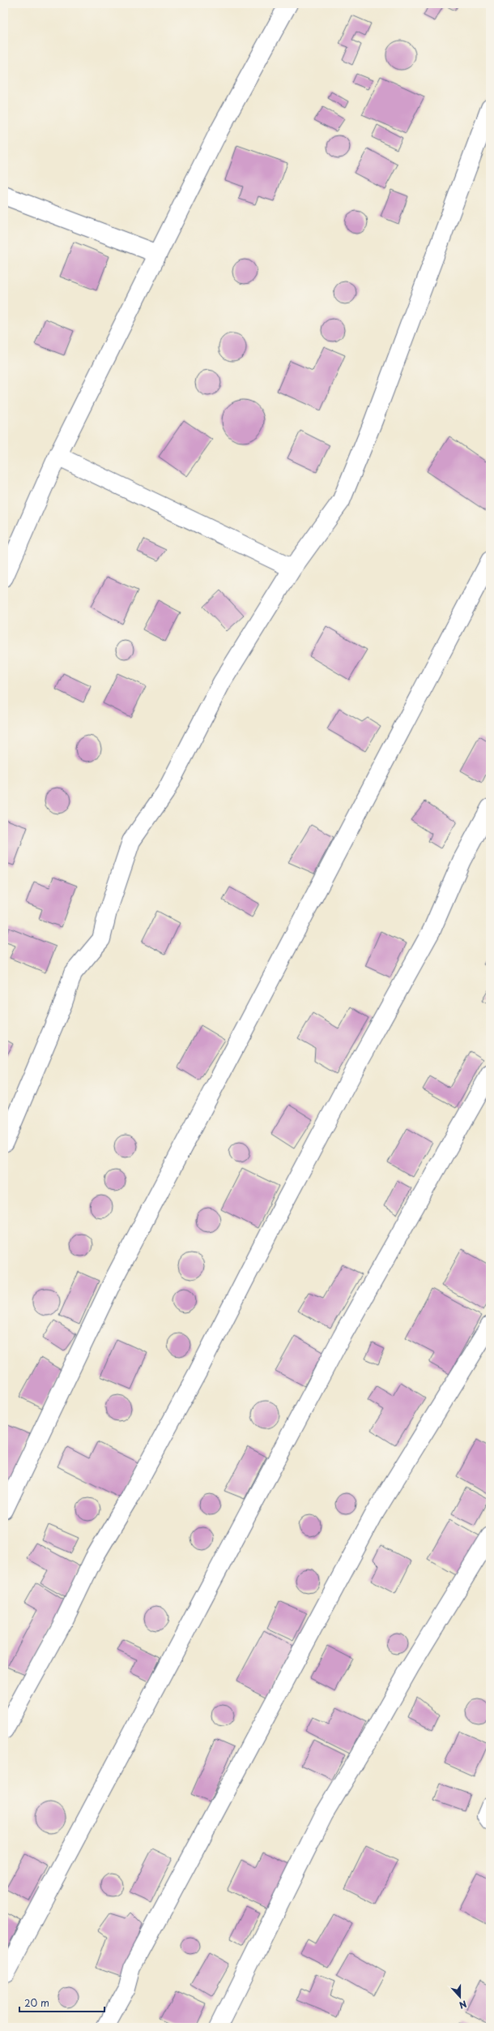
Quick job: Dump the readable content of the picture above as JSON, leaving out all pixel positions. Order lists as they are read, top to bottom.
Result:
{
  "scale_bar": "20 m",
  "north": "bottom"
}
